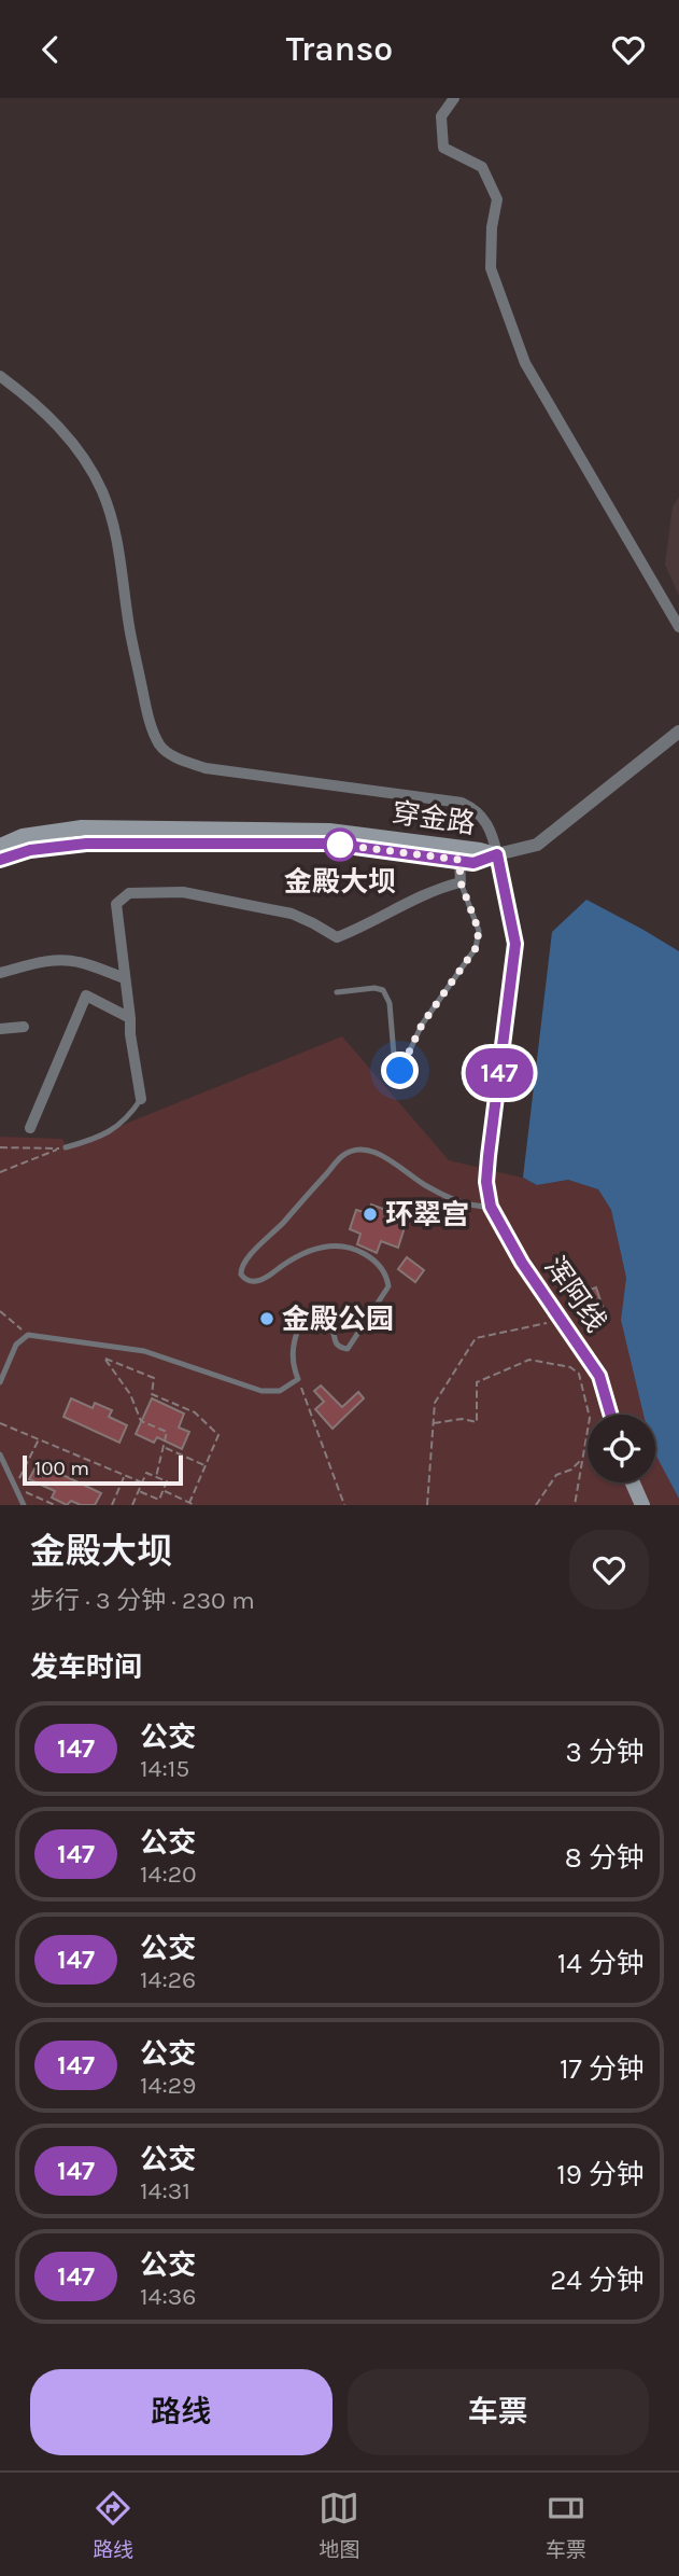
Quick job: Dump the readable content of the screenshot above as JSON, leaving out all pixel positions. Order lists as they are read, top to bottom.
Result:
{
  "streets": {
    "main road": ["穿金路", "浑阿线"]
  },
  "places": ["金殿大坝", "环翠宫", "金殿公园"],
  "lines": ["bus line 147"],
  "scale_bar": "100 m",
  "page": {
    "header": "Transo",
    "on_map": "147",
    "scale": "100 m",
    "heading": [
      ["金殿大坝", "步行 · 3 分钟 · 230 m"],
      "发车时间"
    ],
    "list": [
      {
        "mark": "147",
        "name": "公交",
        "note": "14:15",
        "value": "3 分钟"
      },
      {
        "mark": "147",
        "name": "公交",
        "note": "14:20",
        "value": "8 分钟"
      },
      {
        "mark": "147",
        "name": "公交",
        "note": "14:26",
        "value": "14 分钟"
      },
      {
        "mark": "147",
        "name": "公交",
        "note": "14:29",
        "value": "17 分钟"
      },
      {
        "mark": "147",
        "name": "公交",
        "note": "14:31",
        "value": "19 分钟"
      },
      {
        "mark": "147",
        "name": "公交",
        "note": "14:36",
        "value": "24 分钟"
      }
    ],
    "buttons": ["路线", "车票"],
    "tabs": ["路线", "地图", "车票"]
  }
}
